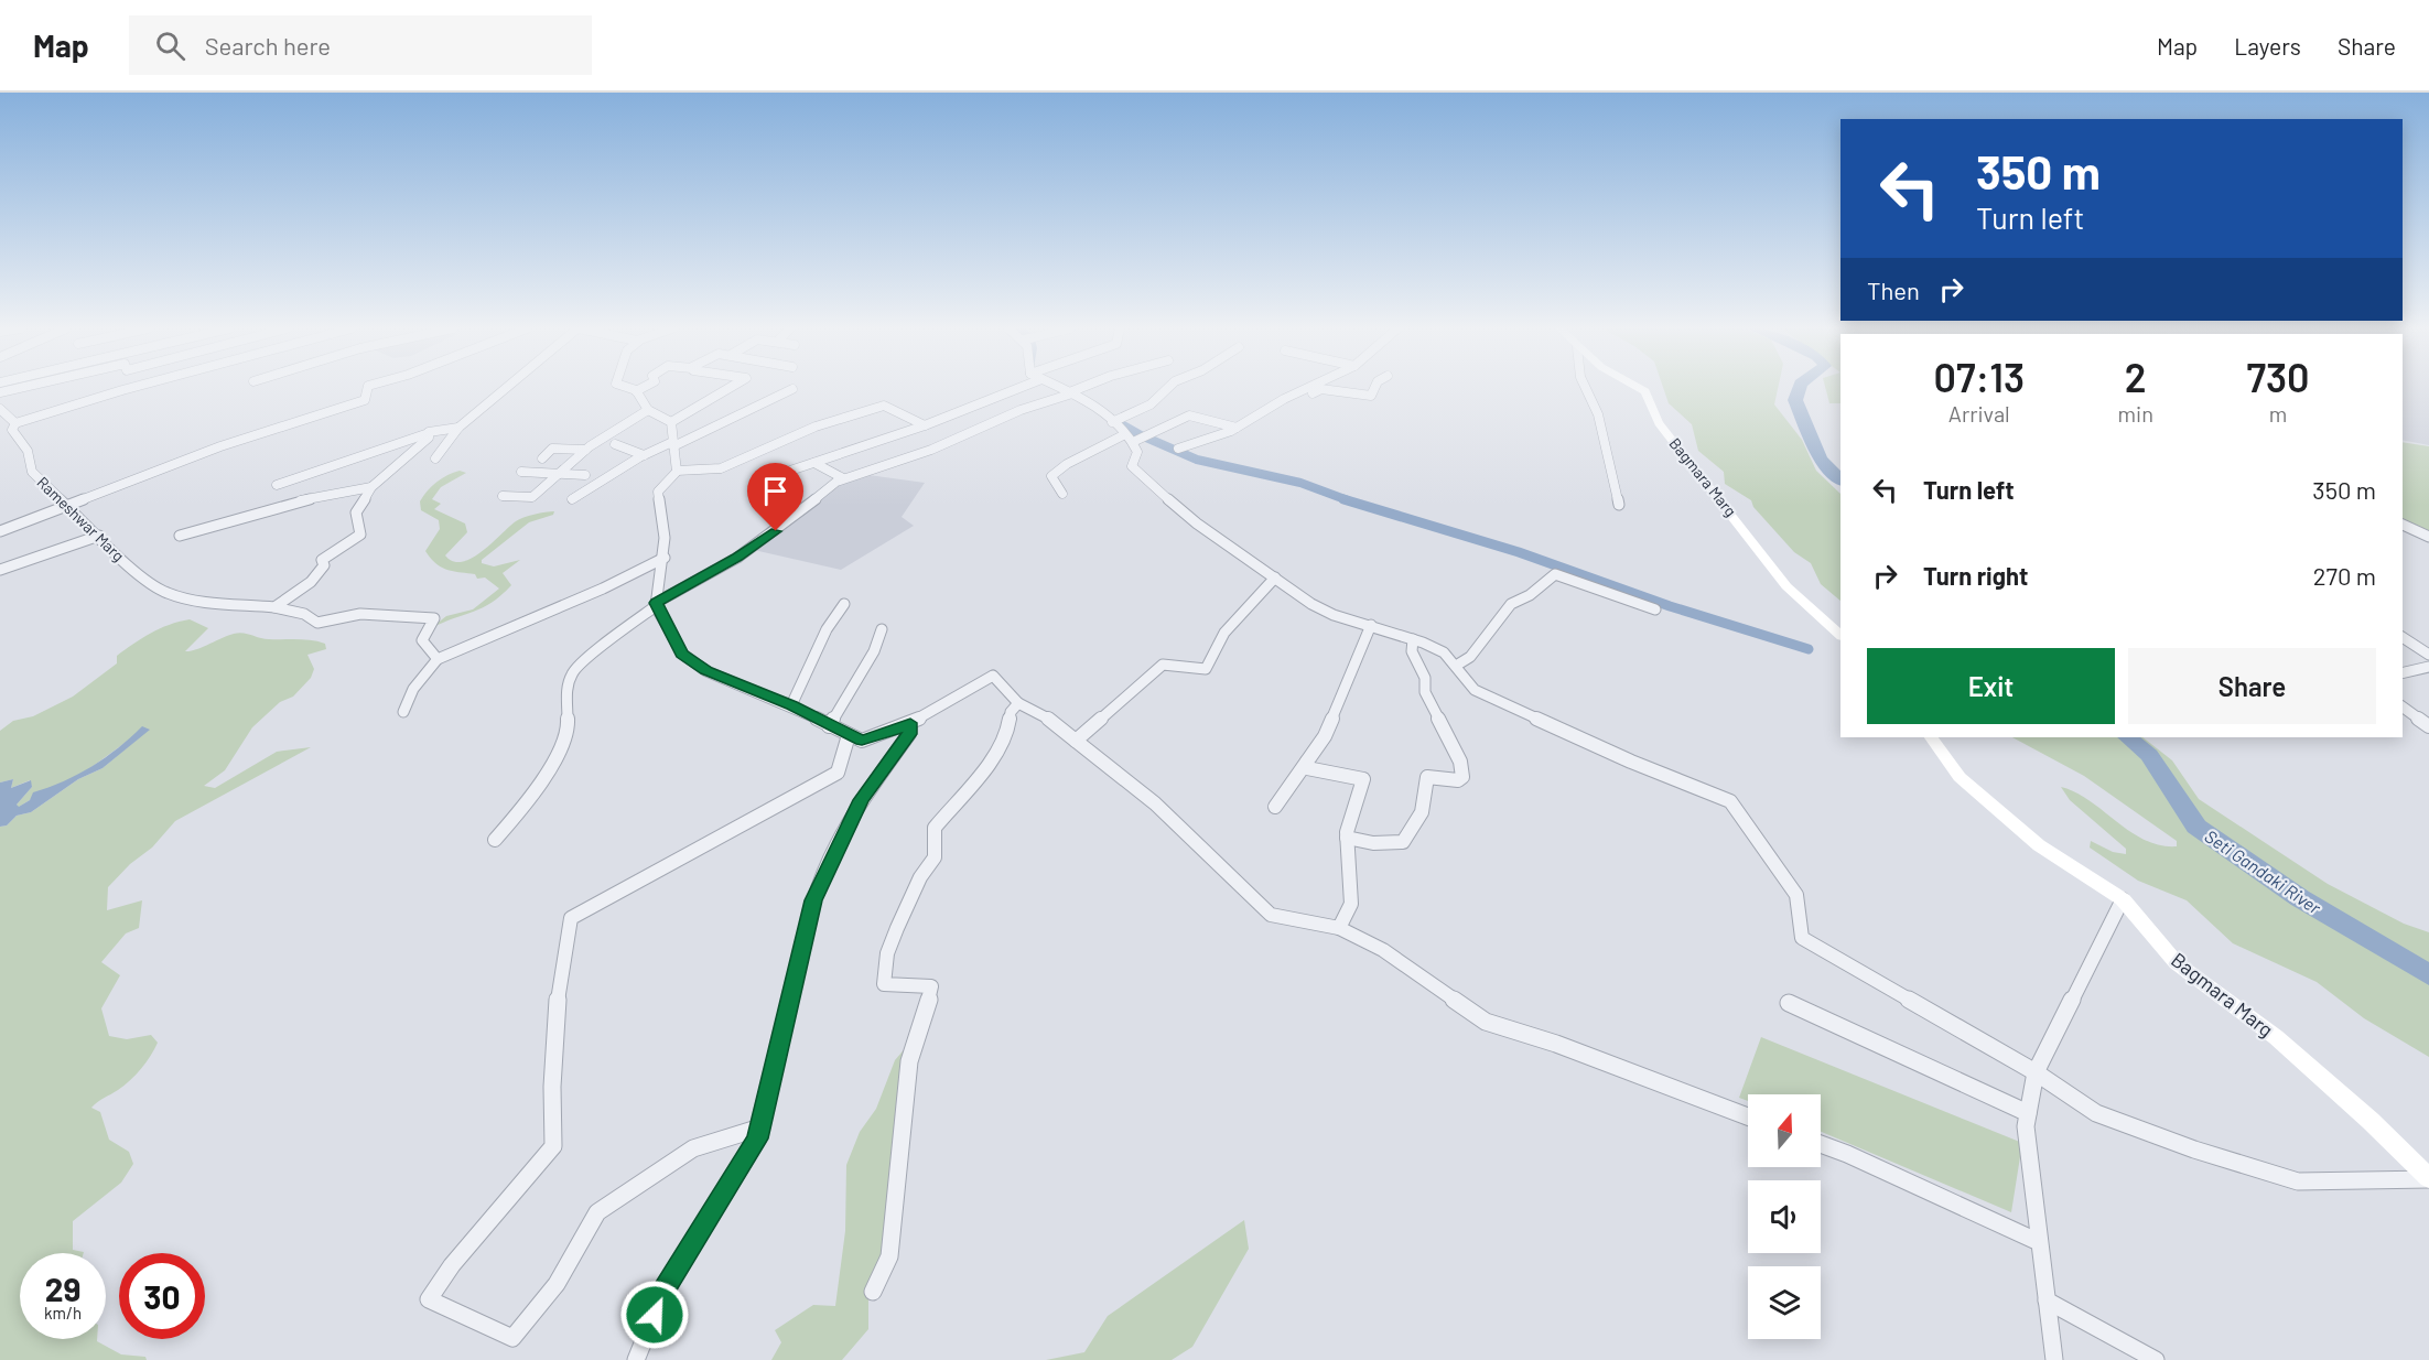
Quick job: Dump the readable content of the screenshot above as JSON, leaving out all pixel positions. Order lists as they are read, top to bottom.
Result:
{
  "streets": {
    "main road": ["Bagmara Marg"],
    "street": ["Rameshwar Marg"]
  },
  "water": ["Seti Gandaki River"],
  "north": "top",
  "page": {
    "header": "Map",
    "search": "Search here",
    "nav": ["Map", "Layers", "Share"],
    "turn": ["350 m", "Turn left"],
    "then": "Then",
    "eta": [
      "07:13",
      "Arrival",
      "2",
      "min",
      "730",
      "m"
    ],
    "list": [
      {
        "name": "Turn left",
        "value": "350 m"
      },
      {
        "name": "Turn right",
        "value": "270 m"
      }
    ],
    "buttons": ["Exit", "Share"],
    "speed": "29 km/h",
    "limit": "30"
  }
}
